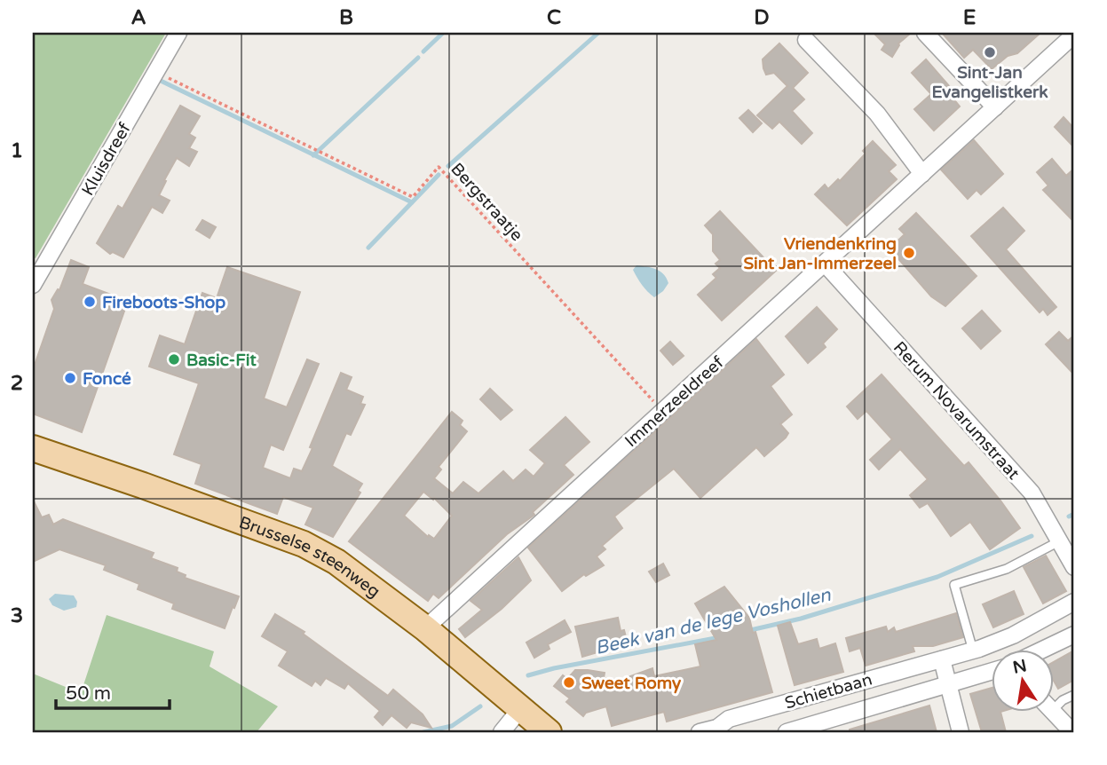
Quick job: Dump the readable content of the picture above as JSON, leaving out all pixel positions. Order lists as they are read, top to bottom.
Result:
{
  "streets": {
    "main road": ["Brusselse steenweg"],
    "street": [
      "Kluisdreef",
      "Immerzeeldreef",
      "Rerum Novarumstraat",
      "Schietbaan"
    ],
    "path": ["Bergstraatje"]
  },
  "crossings": [
    ["Kluisdreef", "Bergstraatje"],
    ["Bergstraatje", "Immerzeeldreef"],
    ["Immerzeeldreef", "Rerum Novarumstraat"],
    ["Immerzeeldreef", "Brusselse steenweg"]
  ],
  "water": ["Beek van de lege Voshollen"],
  "places": [
    "Sint-Jan Evangelistkerk",
    "Vriendenkring Sint Jan-Immerzeel",
    "Fireboots-Shop",
    "Basic-Fit",
    "Foncé",
    "Sweet Romy"
  ],
  "scale_bar": "50 m",
  "north": "top",
  "grid": {
    "columns": [
      "A",
      "B",
      "C",
      "D",
      "E"
    ],
    "rows": ["1", "2", "3"]
  }
}
